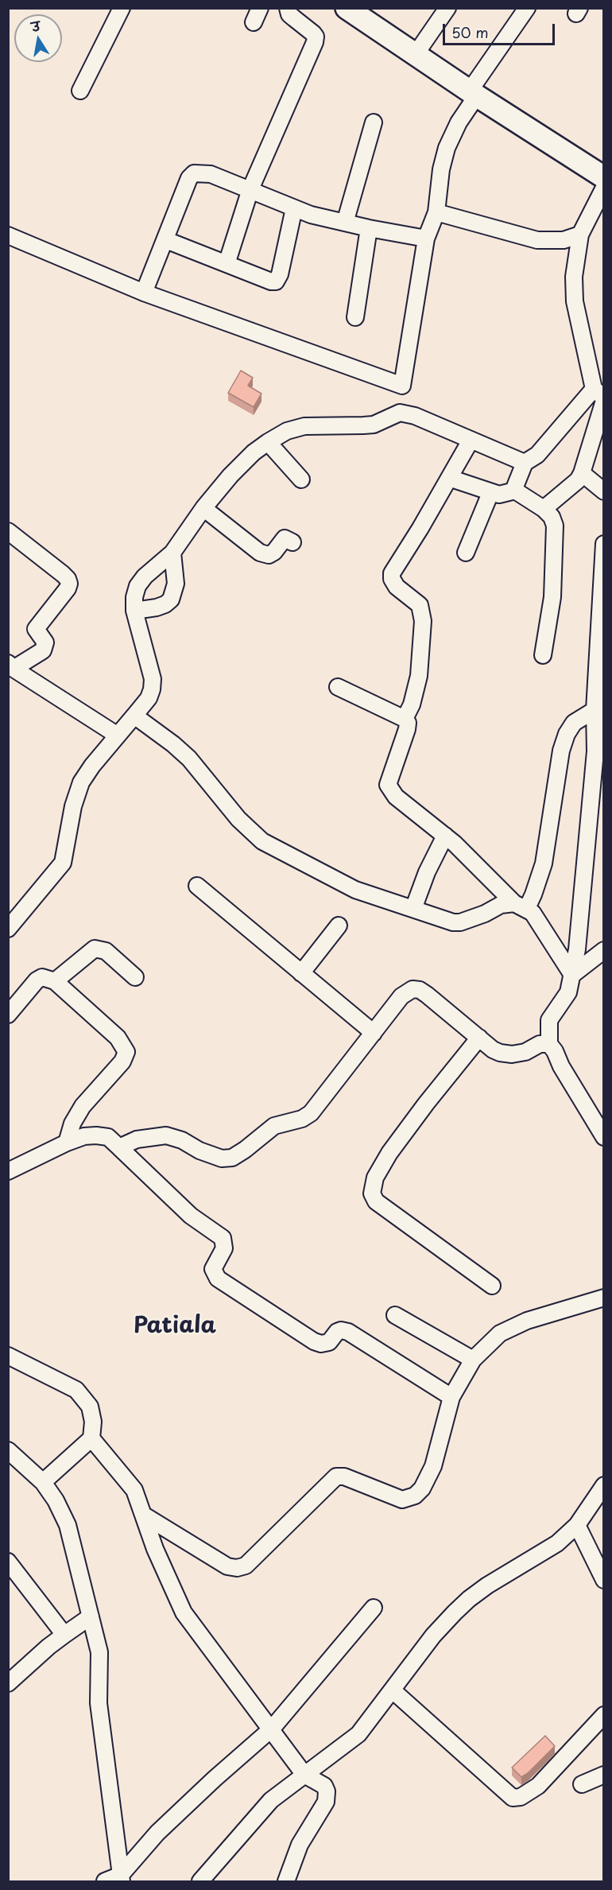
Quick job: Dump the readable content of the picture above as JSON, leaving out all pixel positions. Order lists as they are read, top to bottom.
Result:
{
  "districts": ["Patiala"],
  "scale_bar": "50 m",
  "north": "top"
}
